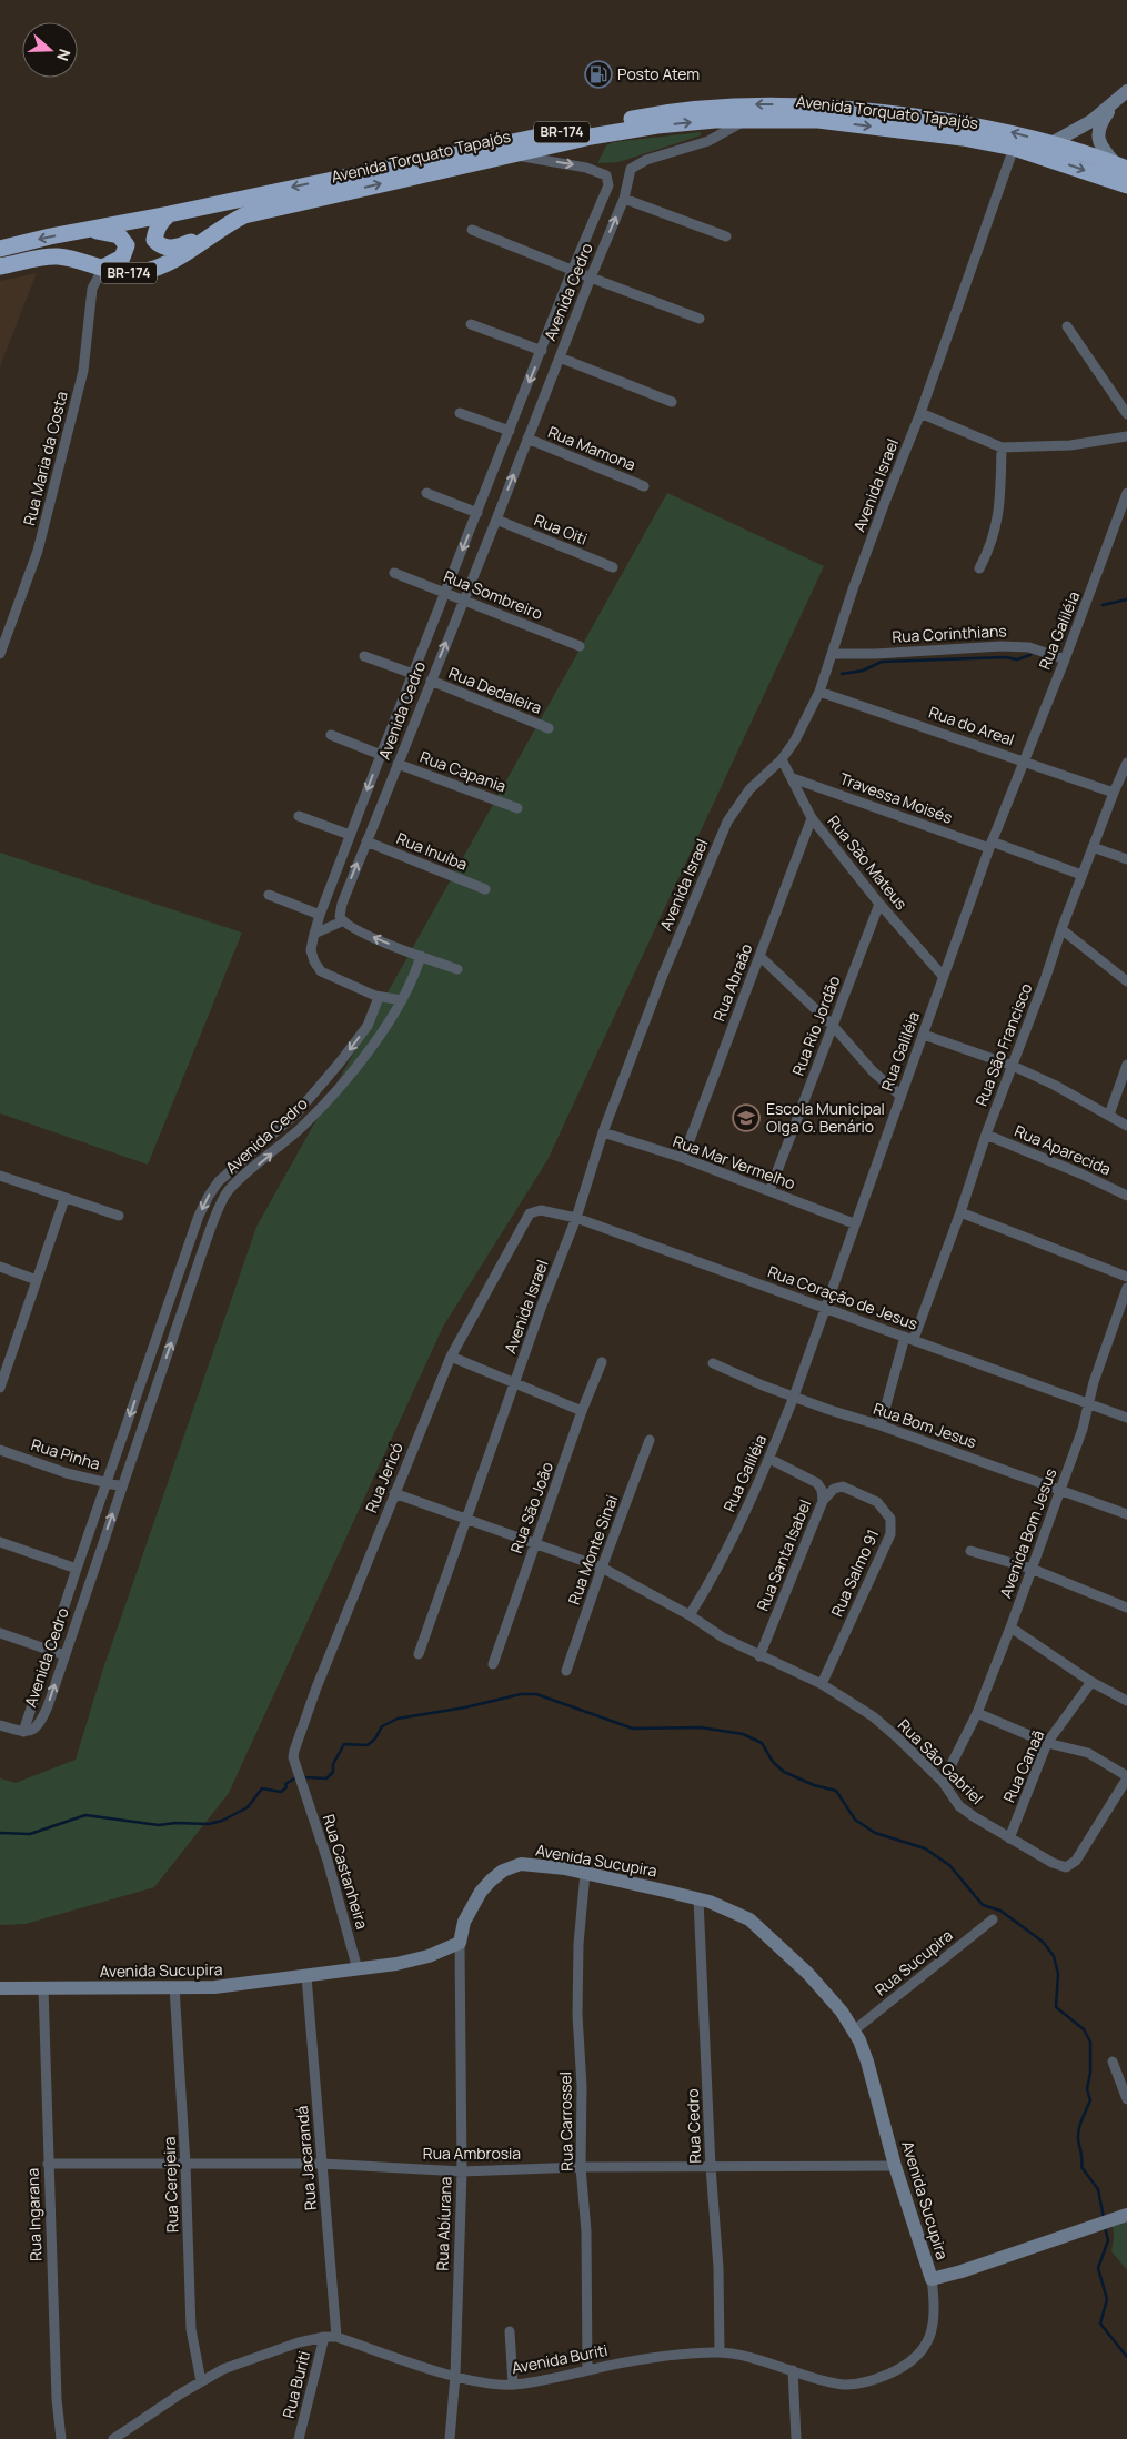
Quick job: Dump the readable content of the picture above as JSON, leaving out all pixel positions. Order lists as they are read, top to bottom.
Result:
{
  "streets": {
    "highway": ["Avenida Torquato Tapajós", "BR-174"],
    "street": [
      "Avenida Cedro",
      "Rua Mamona",
      "Rua Maria da Costa",
      "Avenida Israel",
      "Rua Oiti",
      "Rua Sombreiro",
      "Rua Galiléia",
      "Rua Corinthians",
      "Rua Dedaleira",
      "Rua do Areal",
      "Rua Capania",
      "Travessa Moisés",
      "Rua Inuíba",
      "Rua São Mateus",
      "Rua Abraão",
      "Rua Rio Jordão",
      "Rua São Francisco",
      "Rua Aparecida",
      "Rua Mar Vermelho",
      "Rua Coração de Jesus",
      "Rua Bom Jesus",
      "Rua Pinha",
      "Rua Jericó",
      "Rua São João",
      "Avenida Bom Jesus",
      "Rua Monte Sinai",
      "Rua Santa Isabel",
      "Rua Salmo 91",
      "Rua São Gabriel",
      "Rua Canaã",
      "Avenida Sucupira",
      "Rua Castanheira",
      "Rua Sucupira",
      "Rua Carrossel",
      "Rua Cedro",
      "Rua Ambrosia",
      "Rua Jacarandá",
      "Rua Cerejeira",
      "Rua Ingarana",
      "Rua Abíurana",
      "Avenida Buriti",
      "Rua Buriti"
    ]
  },
  "crossings": [
    ["Avenida Torquato Tapajós", "Avenida Cedro"],
    ["Avenida Torquato Tapajós", "Rua Maria da Costa"],
    ["Avenida Torquato Tapajós", "Avenida Israel"],
    ["Avenida Cedro", "Rua Mamona"],
    ["Avenida Cedro", "Rua Oiti"],
    ["Avenida Cedro", "Rua Sombreiro"],
    ["Avenida Cedro", "Rua Dedaleira"],
    ["Avenida Cedro", "Rua Capania"],
    ["Avenida Cedro", "Rua Inuíba"],
    ["Avenida Cedro", "Rua Pinha"],
    ["Avenida Israel", "Rua Corinthians"],
    ["Avenida Israel", "Rua do Areal"],
    ["Avenida Israel", "Rua São Mateus"],
    ["Avenida Israel", "Rua Mar Vermelho"],
    ["Avenida Israel", "Rua Coração de Jesus"],
    ["Avenida Israel", "Rua São Gabriel"],
    ["Rua Galiléia", "Rua Corinthians"],
    ["Rua Galiléia", "Rua do Areal"],
    ["Rua Galiléia", "Travessa Moisés"],
    ["Rua Galiléia", "Rua São Mateus"],
    ["Rua Galiléia", "Rua Mar Vermelho"],
    ["Rua Galiléia", "Rua Coração de Jesus"],
    ["Rua Galiléia", "Rua Bom Jesus"],
    ["Rua Galiléia", "Rua Santa Isabel"],
    ["Rua Galiléia", "Rua São Gabriel"],
    ["Rua do Areal", "Rua São Francisco"],
    ["Travessa Moisés", "Rua São Mateus"],
    ["Travessa Moisés", "Rua São Francisco"],
    ["Rua São Mateus", "Rua Abraão"],
    ["Rua São Mateus", "Rua Rio Jordão"],
    ["Rua Abraão", "Rua Mar Vermelho"],
    ["Rua Rio Jordão", "Rua Mar Vermelho"],
    ["Rua São Francisco", "Rua Aparecida"],
    ["Rua São Francisco", "Rua Coração de Jesus"],
    ["Rua São Francisco", "Rua Bom Jesus"],
    ["Rua Coração de Jesus", "Rua Jericó"],
    ["Rua Coração de Jesus", "Avenida Bom Jesus"],
    ["Rua Bom Jesus", "Avenida Bom Jesus"],
    ["Rua Jericó", "Rua São Gabriel"],
    ["Rua Jericó", "Rua Castanheira"],
    ["Rua São João", "Rua São Gabriel"],
    ["Avenida Bom Jesus", "Rua São Gabriel"],
    ["Rua Monte Sinai", "Rua São Gabriel"],
    ["Rua Santa Isabel", "Rua Salmo 91"],
    ["Rua Santa Isabel", "Rua São Gabriel"],
    ["Rua Salmo 91", "Rua São Gabriel"],
    ["Rua São Gabriel", "Rua Canaã"],
    ["Avenida Sucupira", "Rua Castanheira"],
    ["Avenida Sucupira", "Rua Sucupira"],
    ["Avenida Sucupira", "Rua Carrossel"],
    ["Avenida Sucupira", "Rua Cedro"],
    ["Avenida Sucupira", "Rua Ambrosia"],
    ["Avenida Sucupira", "Rua Jacarandá"],
    ["Avenida Sucupira", "Rua Cerejeira"],
    ["Avenida Sucupira", "Rua Ingarana"],
    ["Avenida Sucupira", "Rua Abíurana"],
    ["Avenida Sucupira", "Avenida Buriti"],
    ["Rua Carrossel", "Rua Ambrosia"],
    ["Rua Carrossel", "Avenida Buriti"],
    ["Rua Cedro", "Rua Ambrosia"],
    ["Rua Cedro", "Avenida Buriti"],
    ["Rua Ambrosia", "Rua Jacarandá"],
    ["Rua Ambrosia", "Rua Cerejeira"],
    ["Rua Ambrosia", "Rua Ingarana"],
    ["Rua Ambrosia", "Rua Abíurana"],
    ["Rua Jacarandá", "Avenida Buriti"],
    ["Rua Cerejeira", "Avenida Buriti"],
    ["Rua Abíurana", "Avenida Buriti"],
    ["Avenida Buriti", "Rua Buriti"]
  ],
  "places": {
    "fuel station": ["Posto Atem"],
    "school or university": ["Escola Municipal Olga G. Benário"]
  },
  "north": "right"
}
